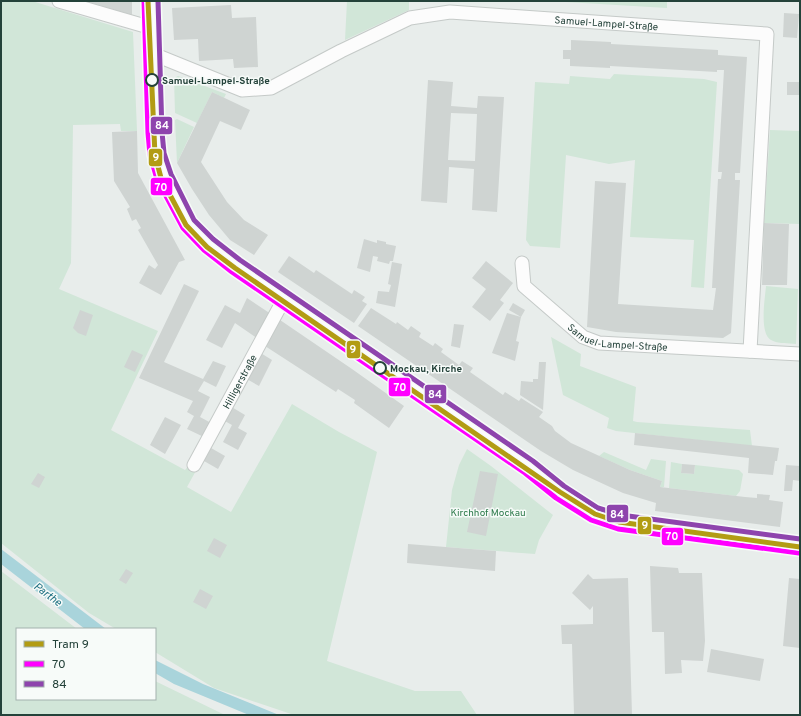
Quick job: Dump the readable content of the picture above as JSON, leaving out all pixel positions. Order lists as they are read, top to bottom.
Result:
{
  "streets": {
    "street": ["Samuel-Lampel-Straße", "Hilligerstraße"]
  },
  "water": ["Parthe"],
  "parks": ["Kirchhof Mockau"],
  "places": ["Samuel-Lampel-Straße", "Mockau, Kirche"],
  "lines": ["tram line 9", "transit line 70", "transit line 84"],
  "legend": ["Tram 9", "70", "84"]
}
